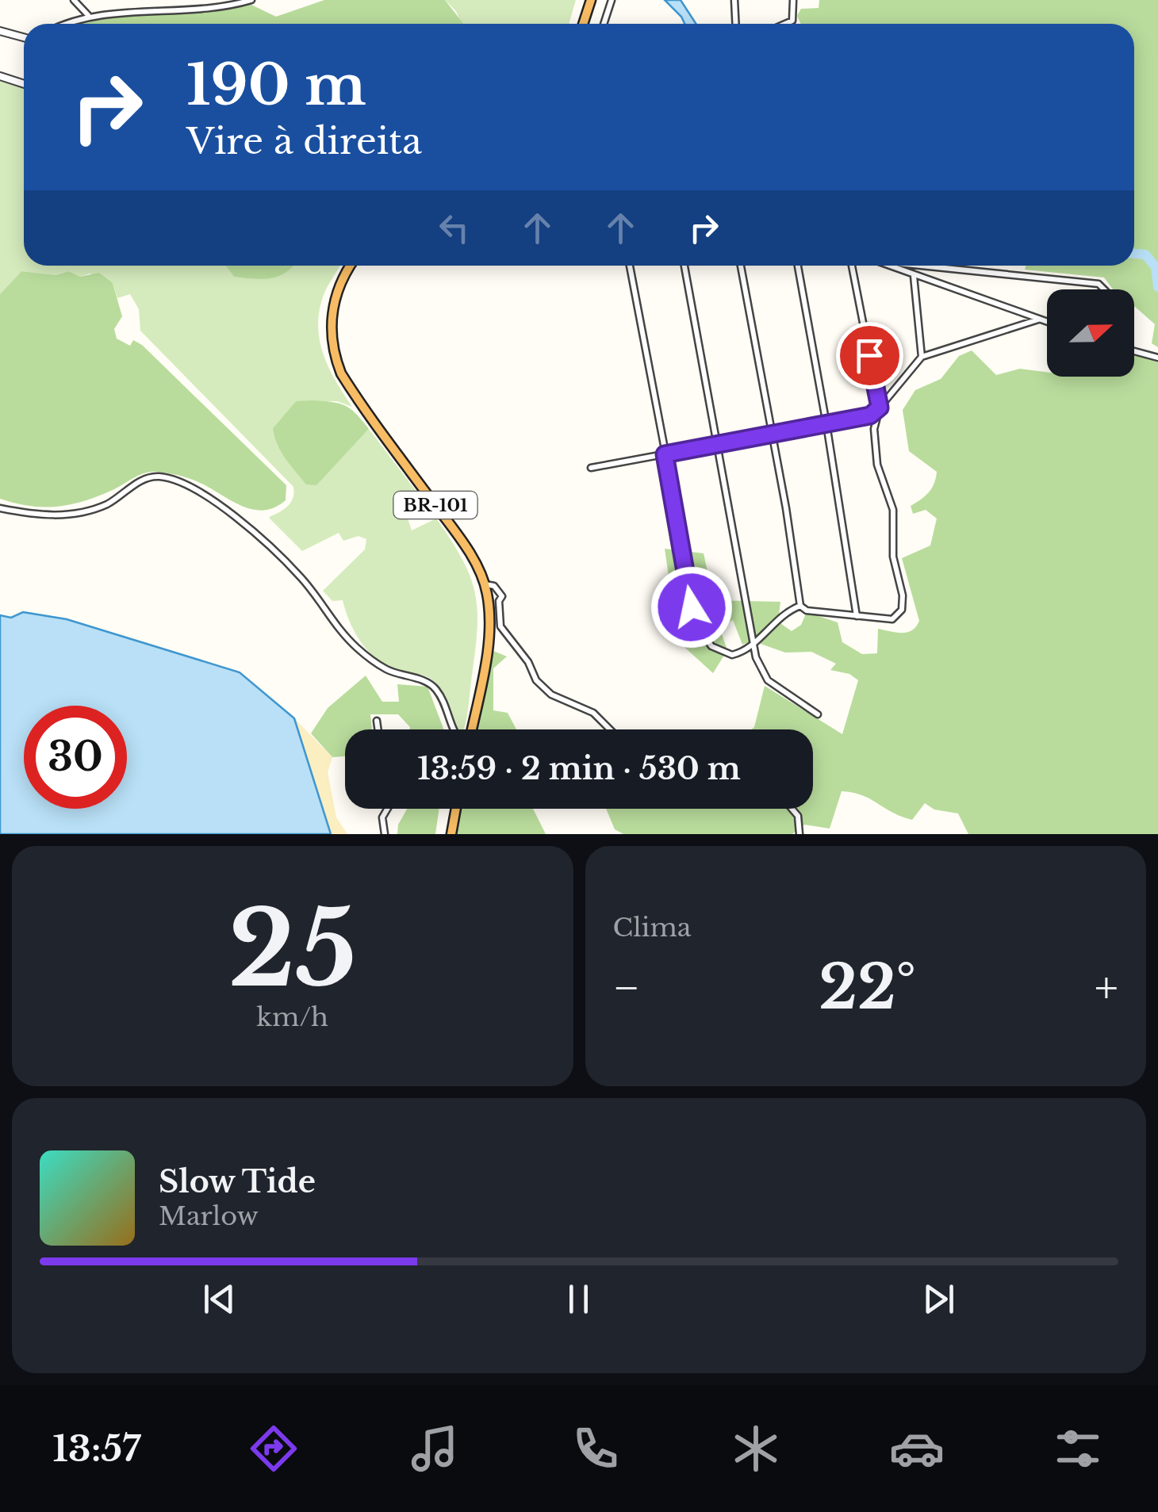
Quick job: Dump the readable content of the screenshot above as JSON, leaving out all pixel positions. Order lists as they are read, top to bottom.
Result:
{
  "streets": {
    "highway": ["BR-101"]
  },
  "north": "right",
  "page": {
    "turn": ["190 m", "Vire à direita"],
    "limit": "30",
    "trip": "13:59 · 2 min · 530 m",
    "tile": [
      ["25", "km/h"],
      "Clima"
    ],
    "heat": ["−", "22°", "+"],
    "song": ["Slow Tide", "Marlow"],
    "tabs": "13:57"
  }
}
